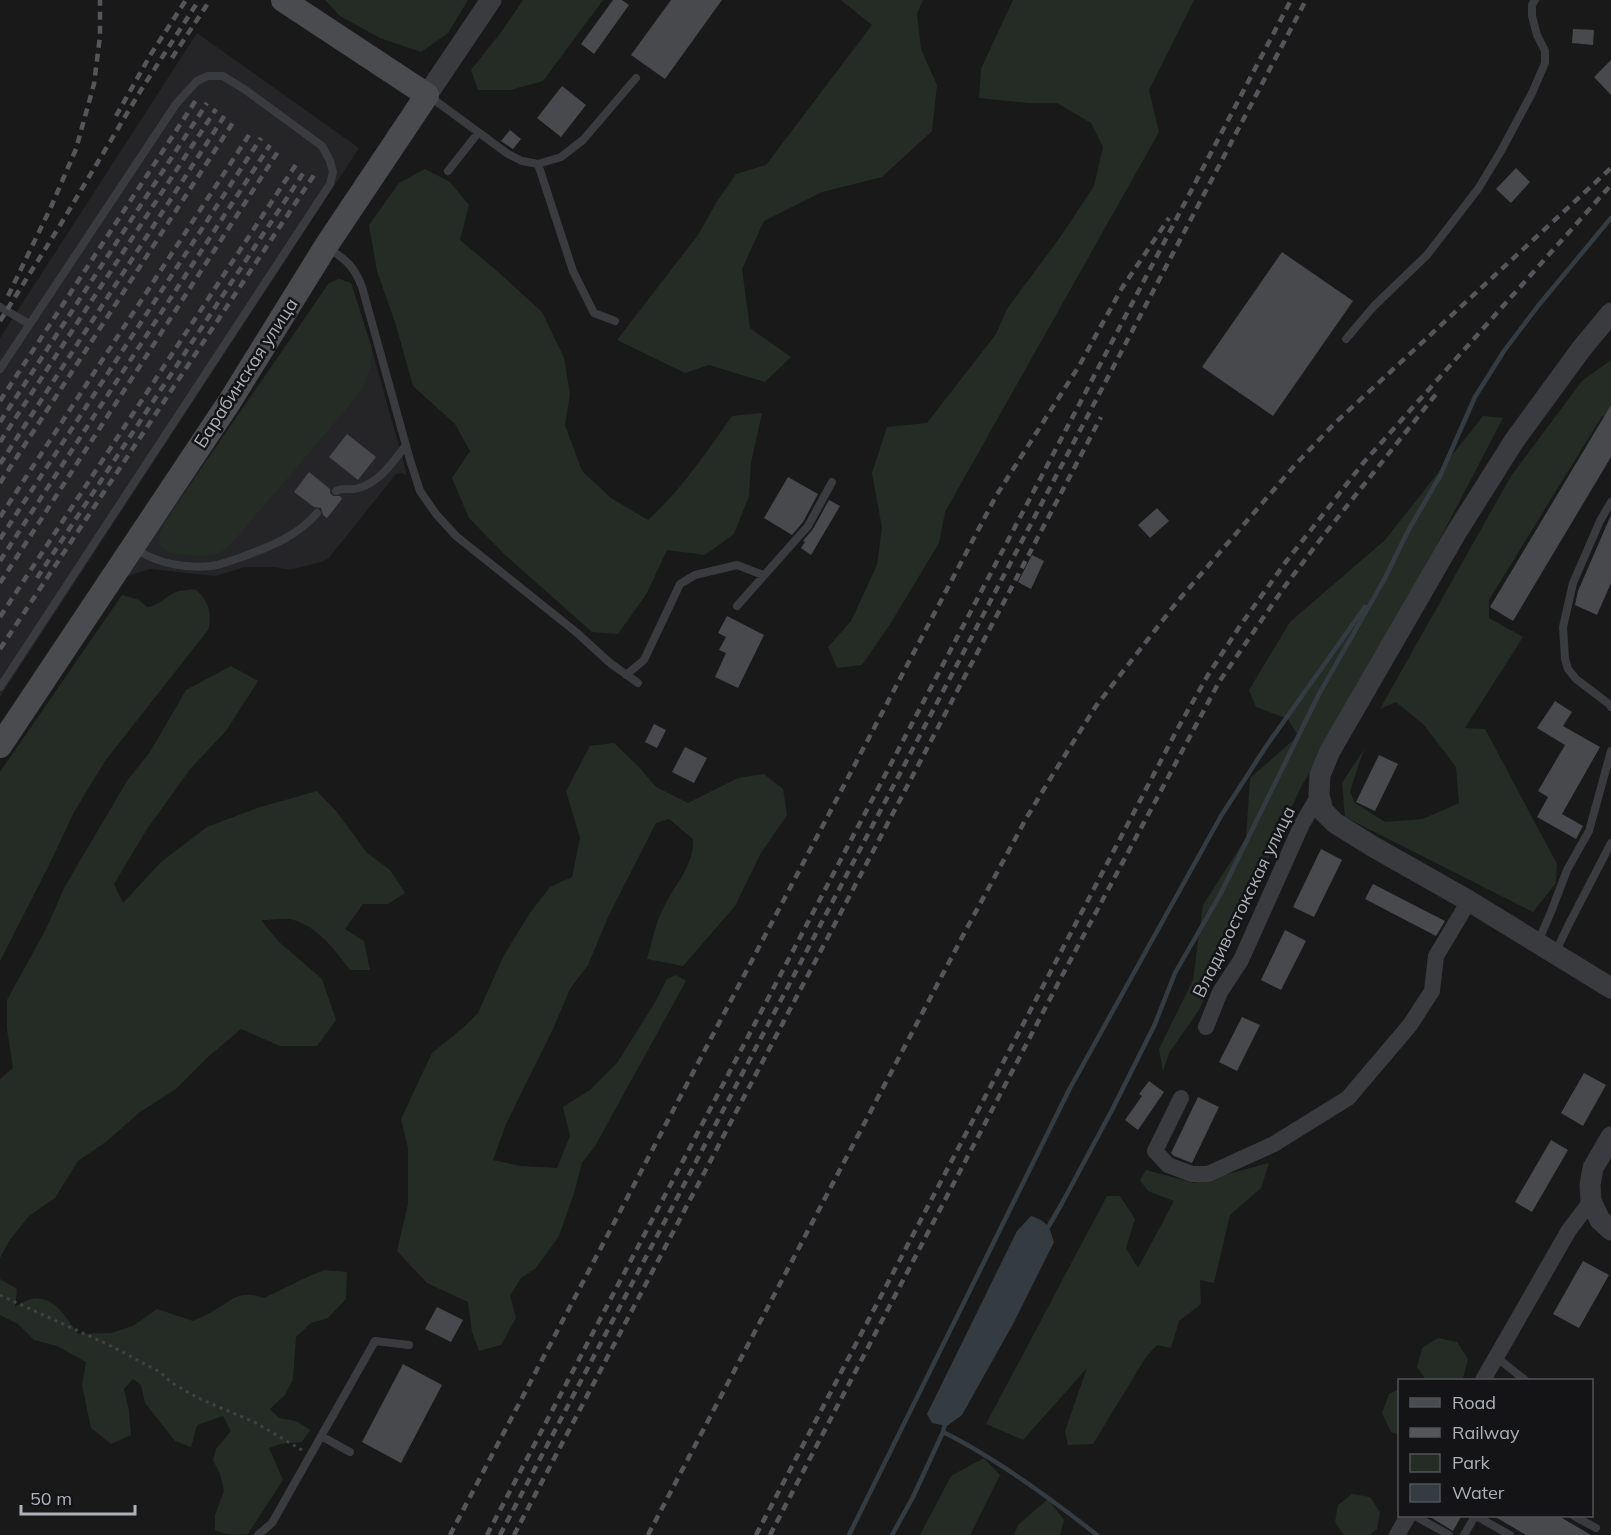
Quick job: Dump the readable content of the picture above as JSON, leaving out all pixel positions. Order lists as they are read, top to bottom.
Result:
{
  "streets": {
    "main road": ["Барабинская улица"],
    "street": ["Владивостокская улица"]
  },
  "legend": [
    "Road",
    "Railway",
    "Park",
    "Water"
  ],
  "scale_bar": "50 m"
}
